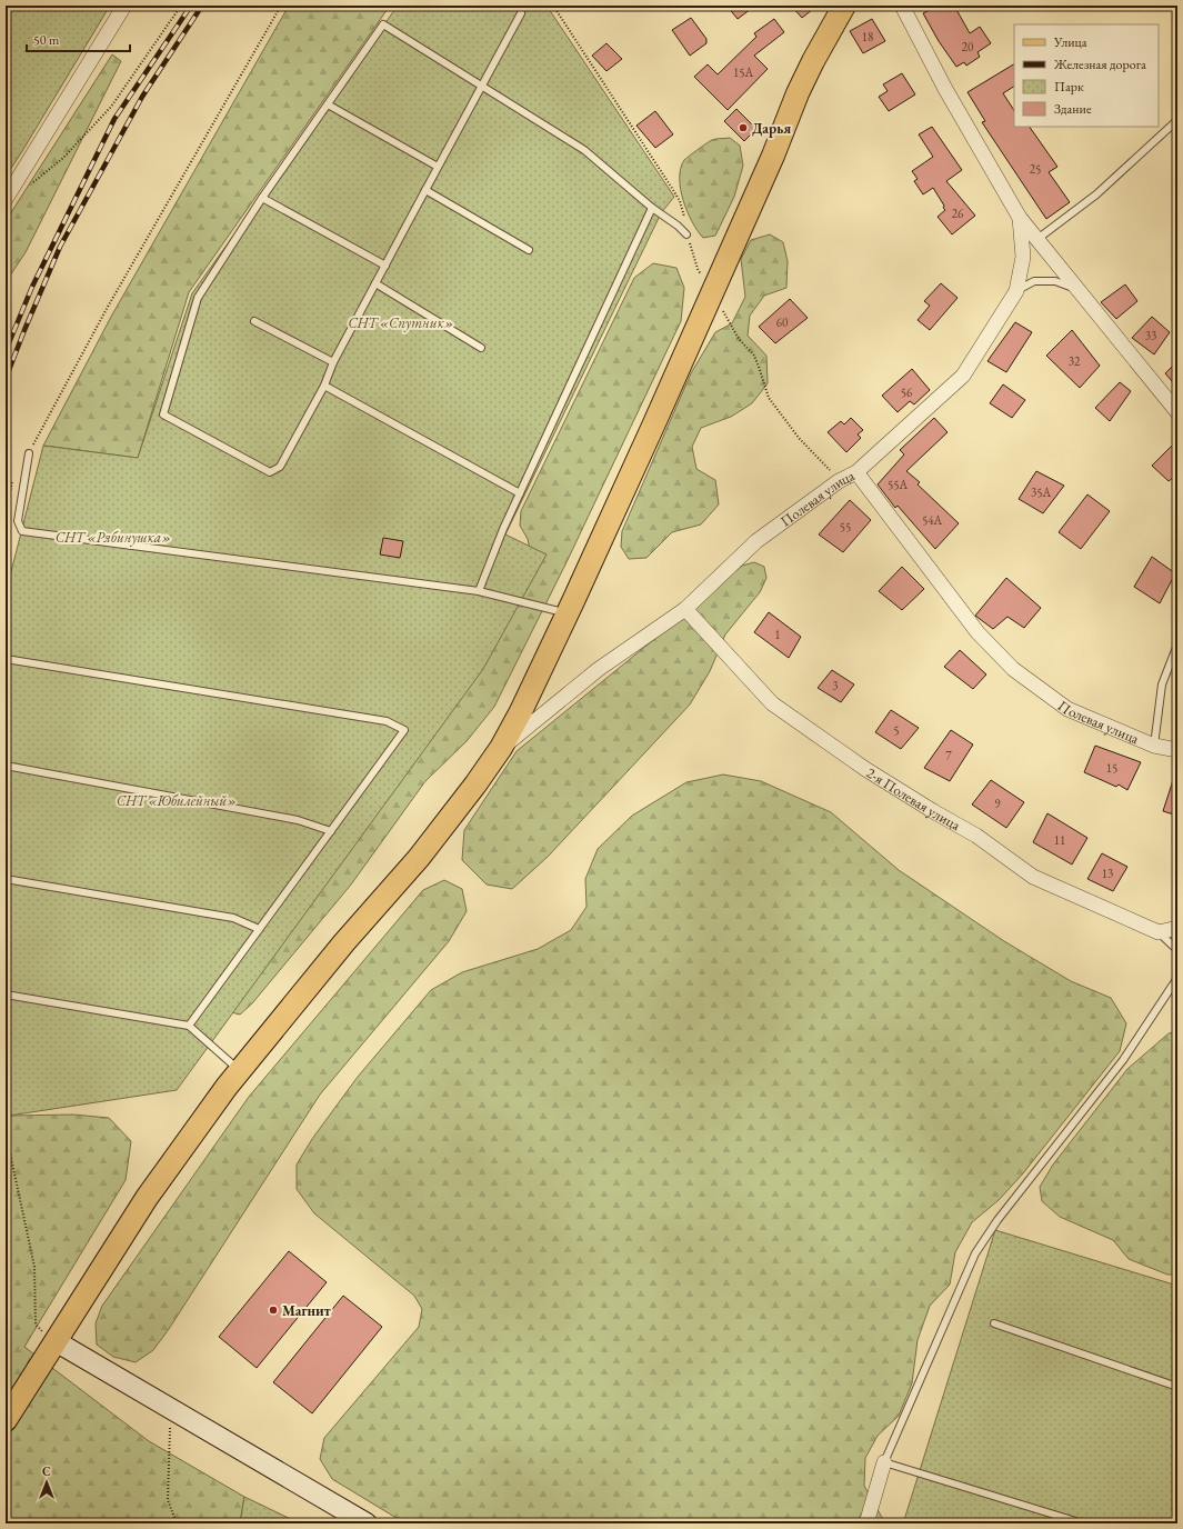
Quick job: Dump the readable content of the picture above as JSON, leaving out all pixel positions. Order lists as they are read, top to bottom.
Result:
{
  "streets": {
    "street": ["Полевая улица", "2-я Полевая улица"]
  },
  "crossings": [
    ["Полевая улица", "2-я Полевая улица"]
  ],
  "parks": ["СНТ «Спутник»", "СНТ «Рябинушка»", "СНТ «Юбилейный»"],
  "places": ["Дарья", "Магнит"],
  "house_numbers": [
    "18",
    "20",
    "15А",
    "25",
    "26",
    "60",
    "33",
    "32",
    "56",
    "55А",
    "35А",
    "54А",
    "55",
    "1",
    "3",
    "5",
    "7",
    "15",
    "9",
    "11",
    "13"
  ],
  "legend": [
    "Улица",
    "Железная дорога",
    "Парк",
    "Здание"
  ],
  "scale_bar": "50 m",
  "north": "top"
}
